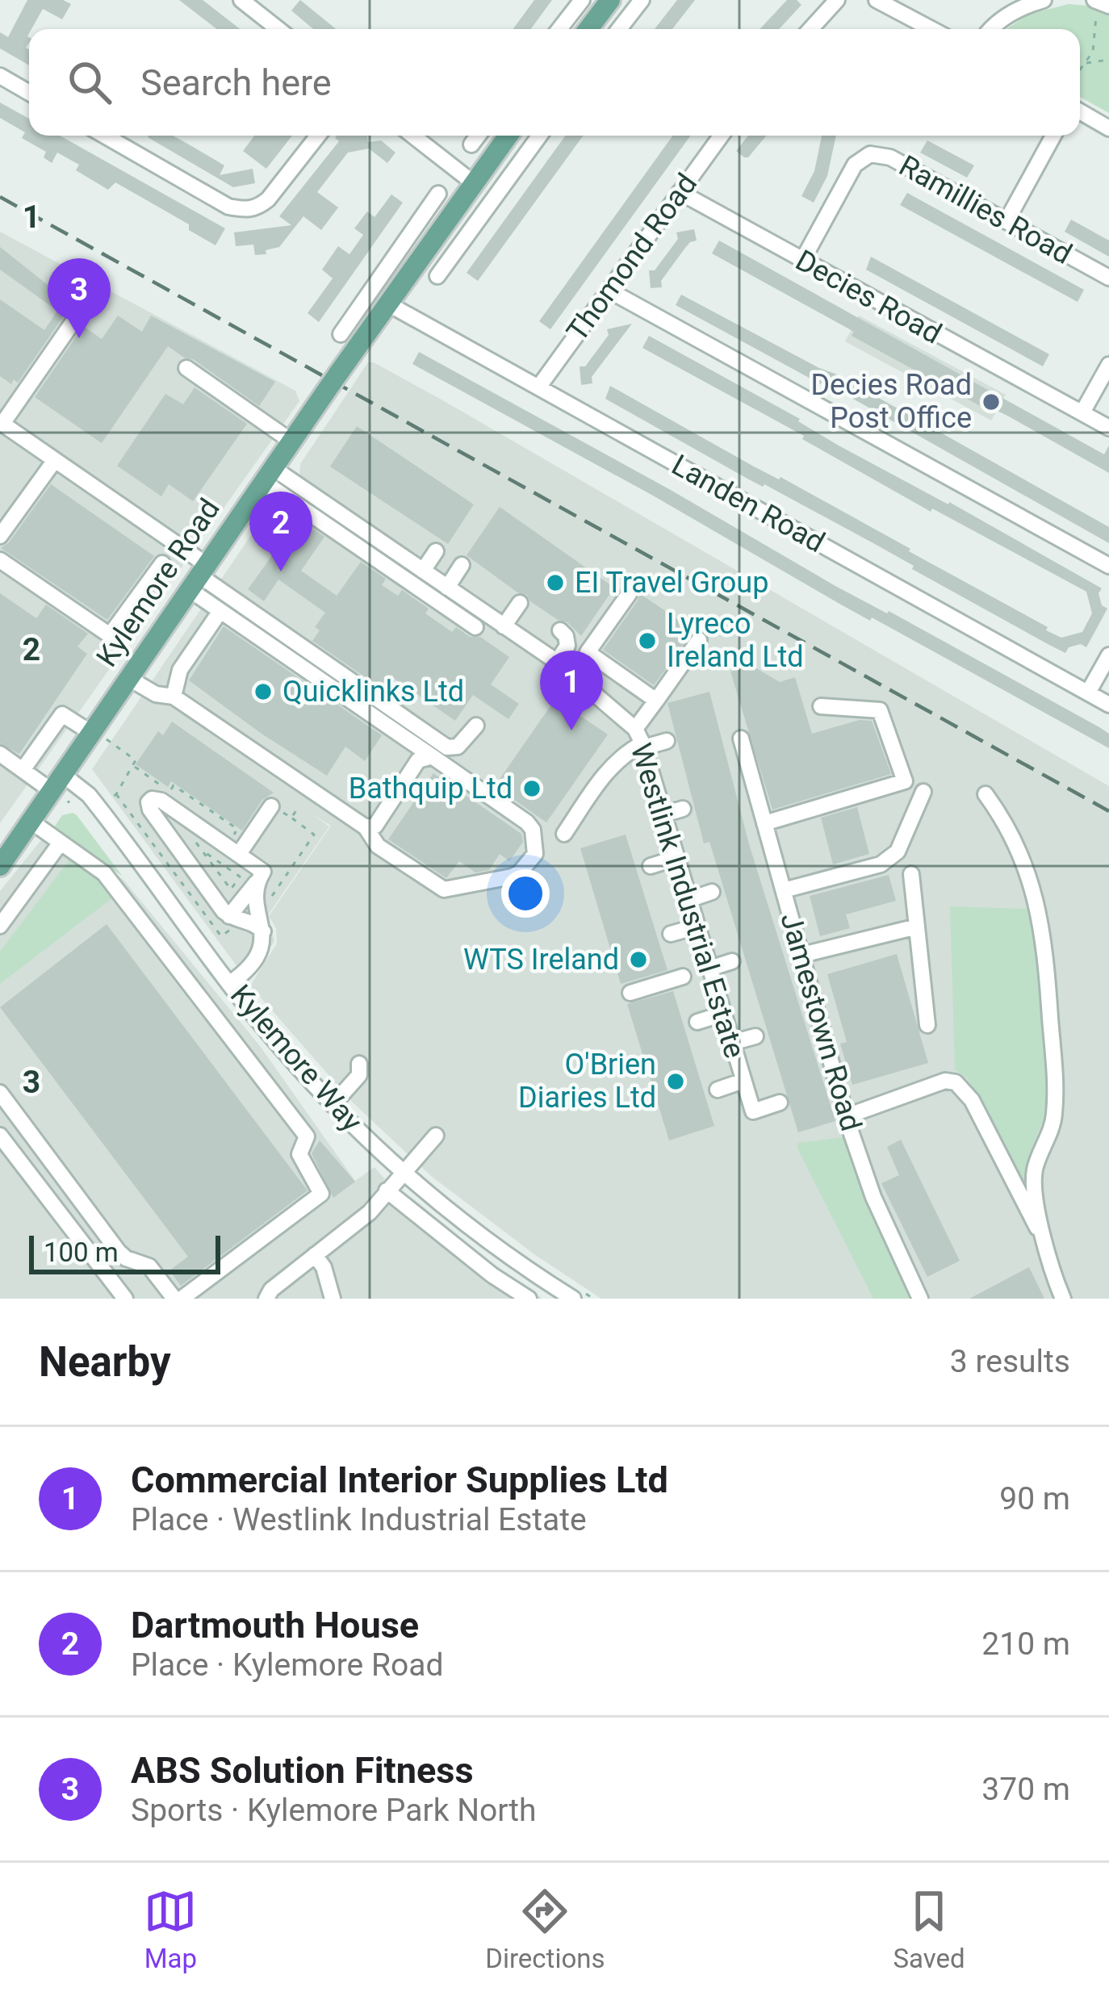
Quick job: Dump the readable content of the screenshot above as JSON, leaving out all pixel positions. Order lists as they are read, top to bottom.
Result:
{
  "streets": {
    "main road": ["Kylemore Road"],
    "street": [
      "Ramillies Road",
      "Thomond Road",
      "Decies Road",
      "Landen Road",
      "Westlink Industrial Estate",
      "Jamestown Road",
      "Kylemore Way"
    ]
  },
  "crossings": [
    ["Ramillies Road", "Decies Road"],
    ["Thomond Road", "Decies Road"],
    ["Thomond Road", "Landen Road"],
    ["Landen Road", "Kylemore Road"],
    ["Kylemore Road", "Westlink Industrial Estate"],
    ["Kylemore Road", "Kylemore Way"]
  ],
  "places": [
    "Decies Road Post Office",
    "EI Travel Group",
    "Lyreco Ireland Ltd",
    "Quicklinks Ltd",
    "Bathquip Ltd",
    "WTS Ireland",
    "O'Brien Diaries Ltd"
  ],
  "scale_bar": "100 m",
  "page": {
    "search": "Search here",
    "pins": ["3", "2", "1"],
    "scale": "100 m",
    "heading": ["Nearby", "3 results"],
    "list": [
      {
        "mark": "1",
        "name": "Commercial Interior Supplies Ltd",
        "note": "Place · Westlink Industrial Estate",
        "value": "90 m"
      },
      {
        "mark": "2",
        "name": "Dartmouth House",
        "note": "Place · Kylemore Road",
        "value": "210 m"
      },
      {
        "mark": "3",
        "name": "ABS Solution Fitness",
        "note": "Sports · Kylemore Park North",
        "value": "370 m"
      }
    ],
    "nav": ["Map", "Directions", "Saved"]
  },
  "grid": {
    "rows": ["1", "2", "3"]
  }
}
